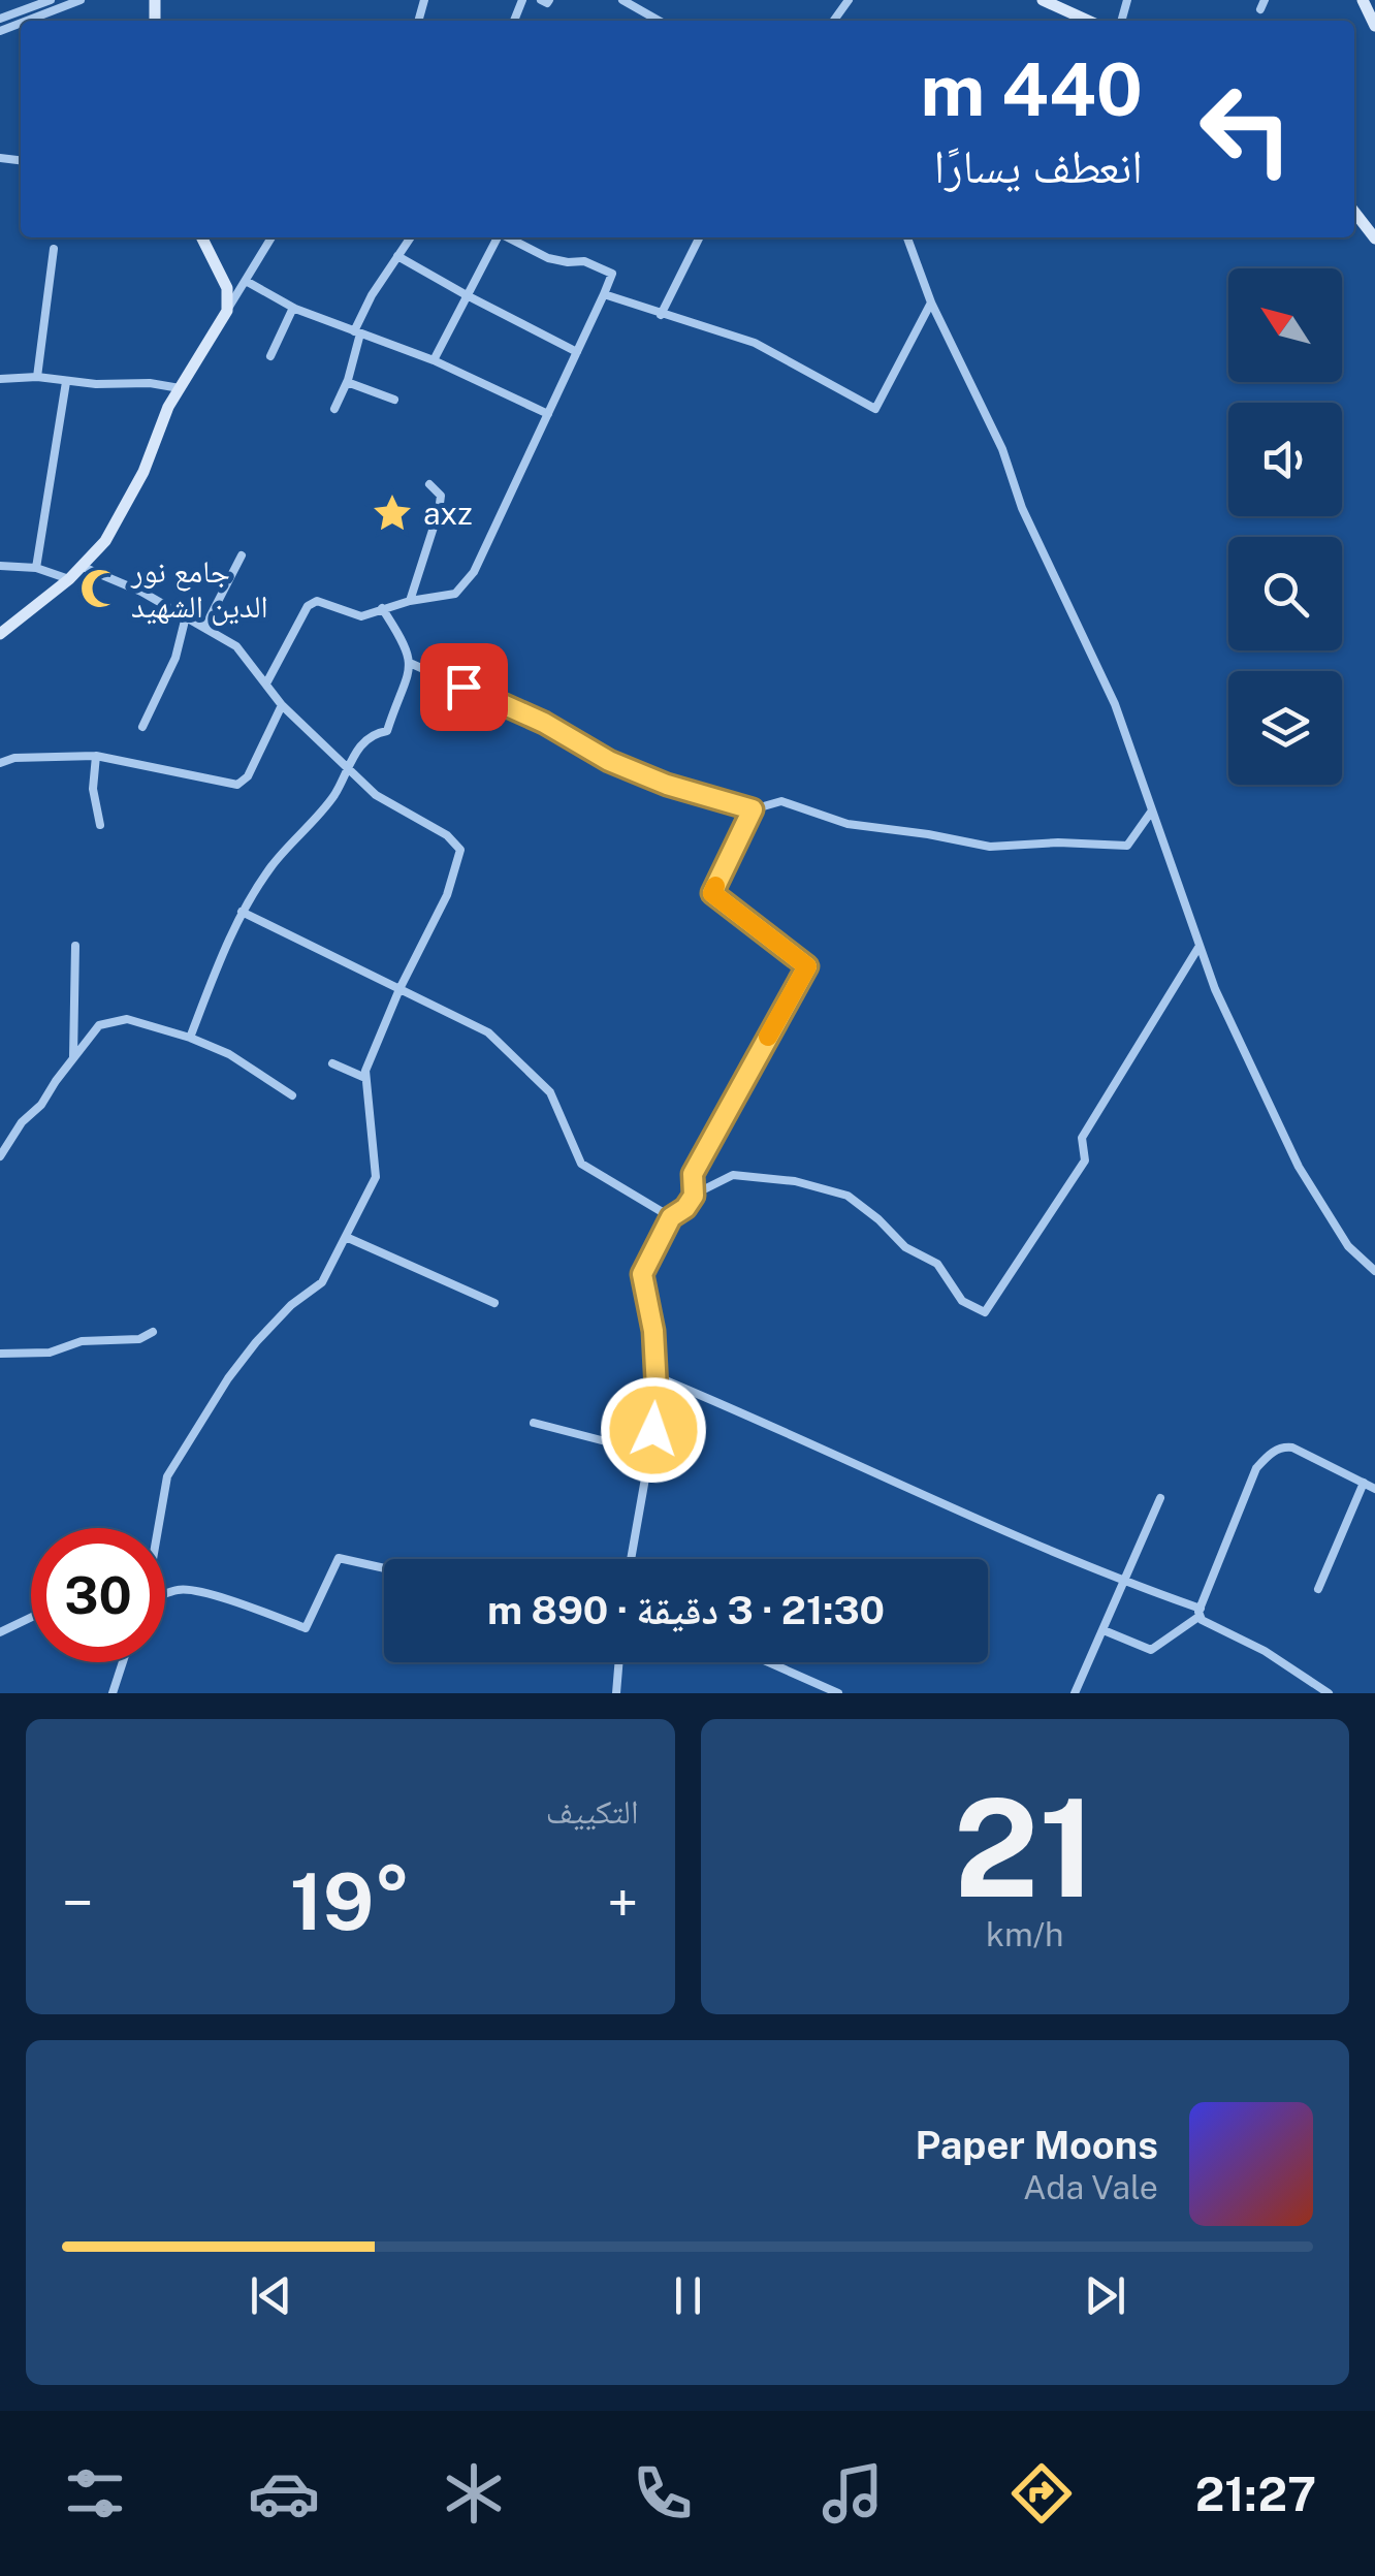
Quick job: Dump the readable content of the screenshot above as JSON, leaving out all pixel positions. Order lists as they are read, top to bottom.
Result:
{
  "places": {
    "place": ["axz"],
    "mosque": ["جامع نور الدين الشهيد"]
  },
  "north": "top left",
  "page": {
    "turn": ["440 m", "انعطف يسارًا"],
    "limit": "30",
    "trip": "21:30 · 3 دقيقة · 890 m",
    "tile": [
      ["21", "km/h"],
      "التكييف"
    ],
    "heat": ["−", "19°", "+"],
    "song": ["Paper Moons", "Ada Vale"],
    "tabs": "21:27"
  }
}
